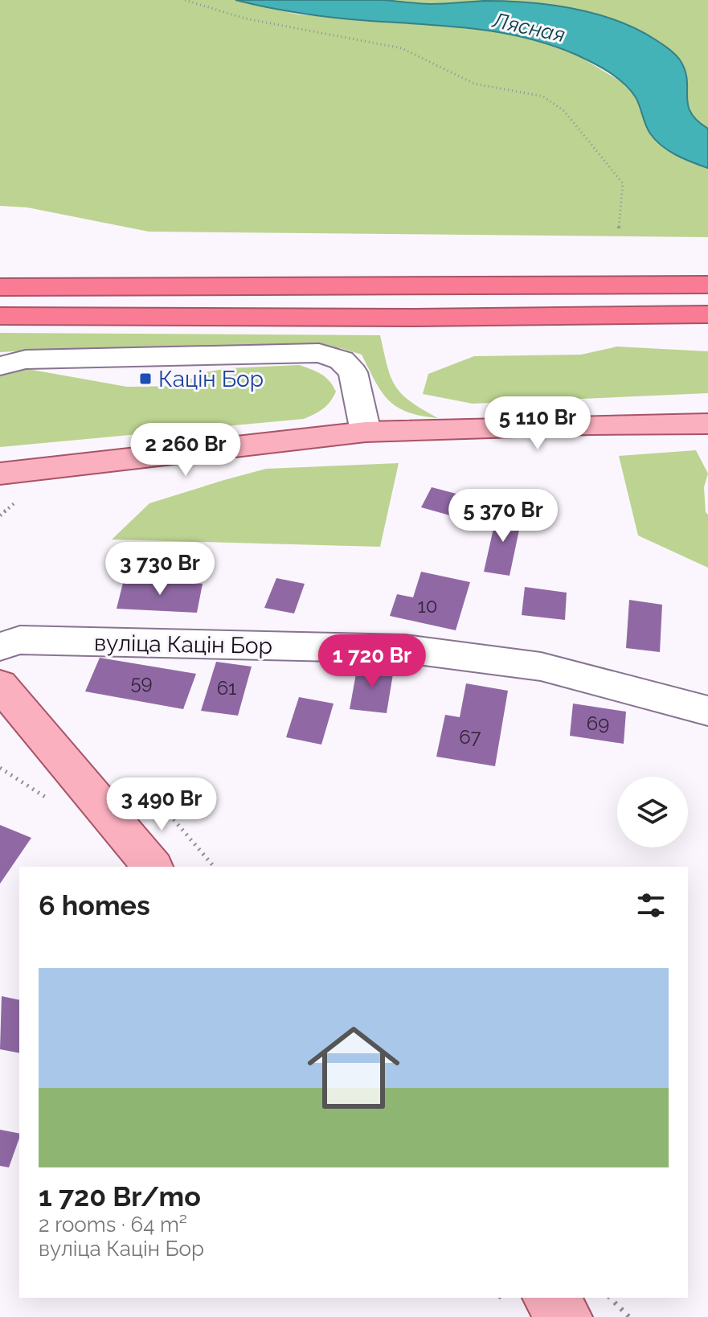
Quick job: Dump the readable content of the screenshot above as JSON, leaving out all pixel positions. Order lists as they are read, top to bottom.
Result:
{
  "streets": {
    "street": ["вуліца Кацін Бор"]
  },
  "water": ["Лясная"],
  "places": {
    "transit": ["Кацін Бор"]
  },
  "house_numbers": [
    "10",
    "59",
    "61",
    "69",
    "67"
  ],
  "page": {
    "price": [
      "5 110 Br",
      "2 260 Br",
      "5 370 Br",
      "3 730 Br",
      "1 720 Br",
      "3 490 Br"
    ],
    "heading": "6 homes",
    "list": [
      {
        "name": "1 720 Br/mo",
        "note": "2 rooms · 64 m² · вуліца Кацін Бор"
      }
    ]
  }
}
